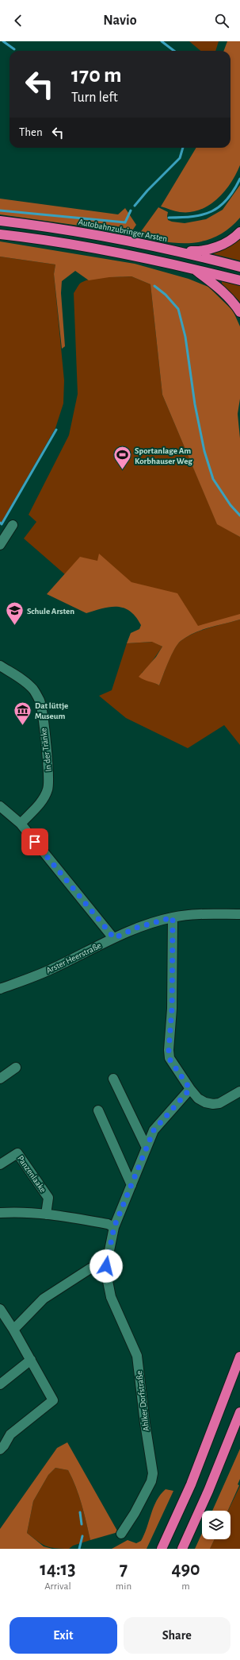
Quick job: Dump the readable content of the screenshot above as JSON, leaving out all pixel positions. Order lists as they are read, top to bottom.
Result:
{
  "streets": {
    "highway": ["Autobahnzubringer Arsten"],
    "street": [
      "In der Tränke",
      "Arster Heerstraße",
      "Panzenlaake",
      "Ahlker Dorfstraße"
    ]
  },
  "places": {
    "sports": ["Sportanlage Am Korbhauser Weg"],
    "school or university": ["Schule Arsten"],
    "museum": ["Dat lüttje Museum"]
  },
  "page": {
    "header": "Navio",
    "turn": ["170 m", "Turn left"],
    "then": "Then",
    "eta": [
      "14:13",
      "Arrival",
      "7",
      "min",
      "490",
      "m"
    ],
    "buttons": ["Exit", "Share"]
  }
}
